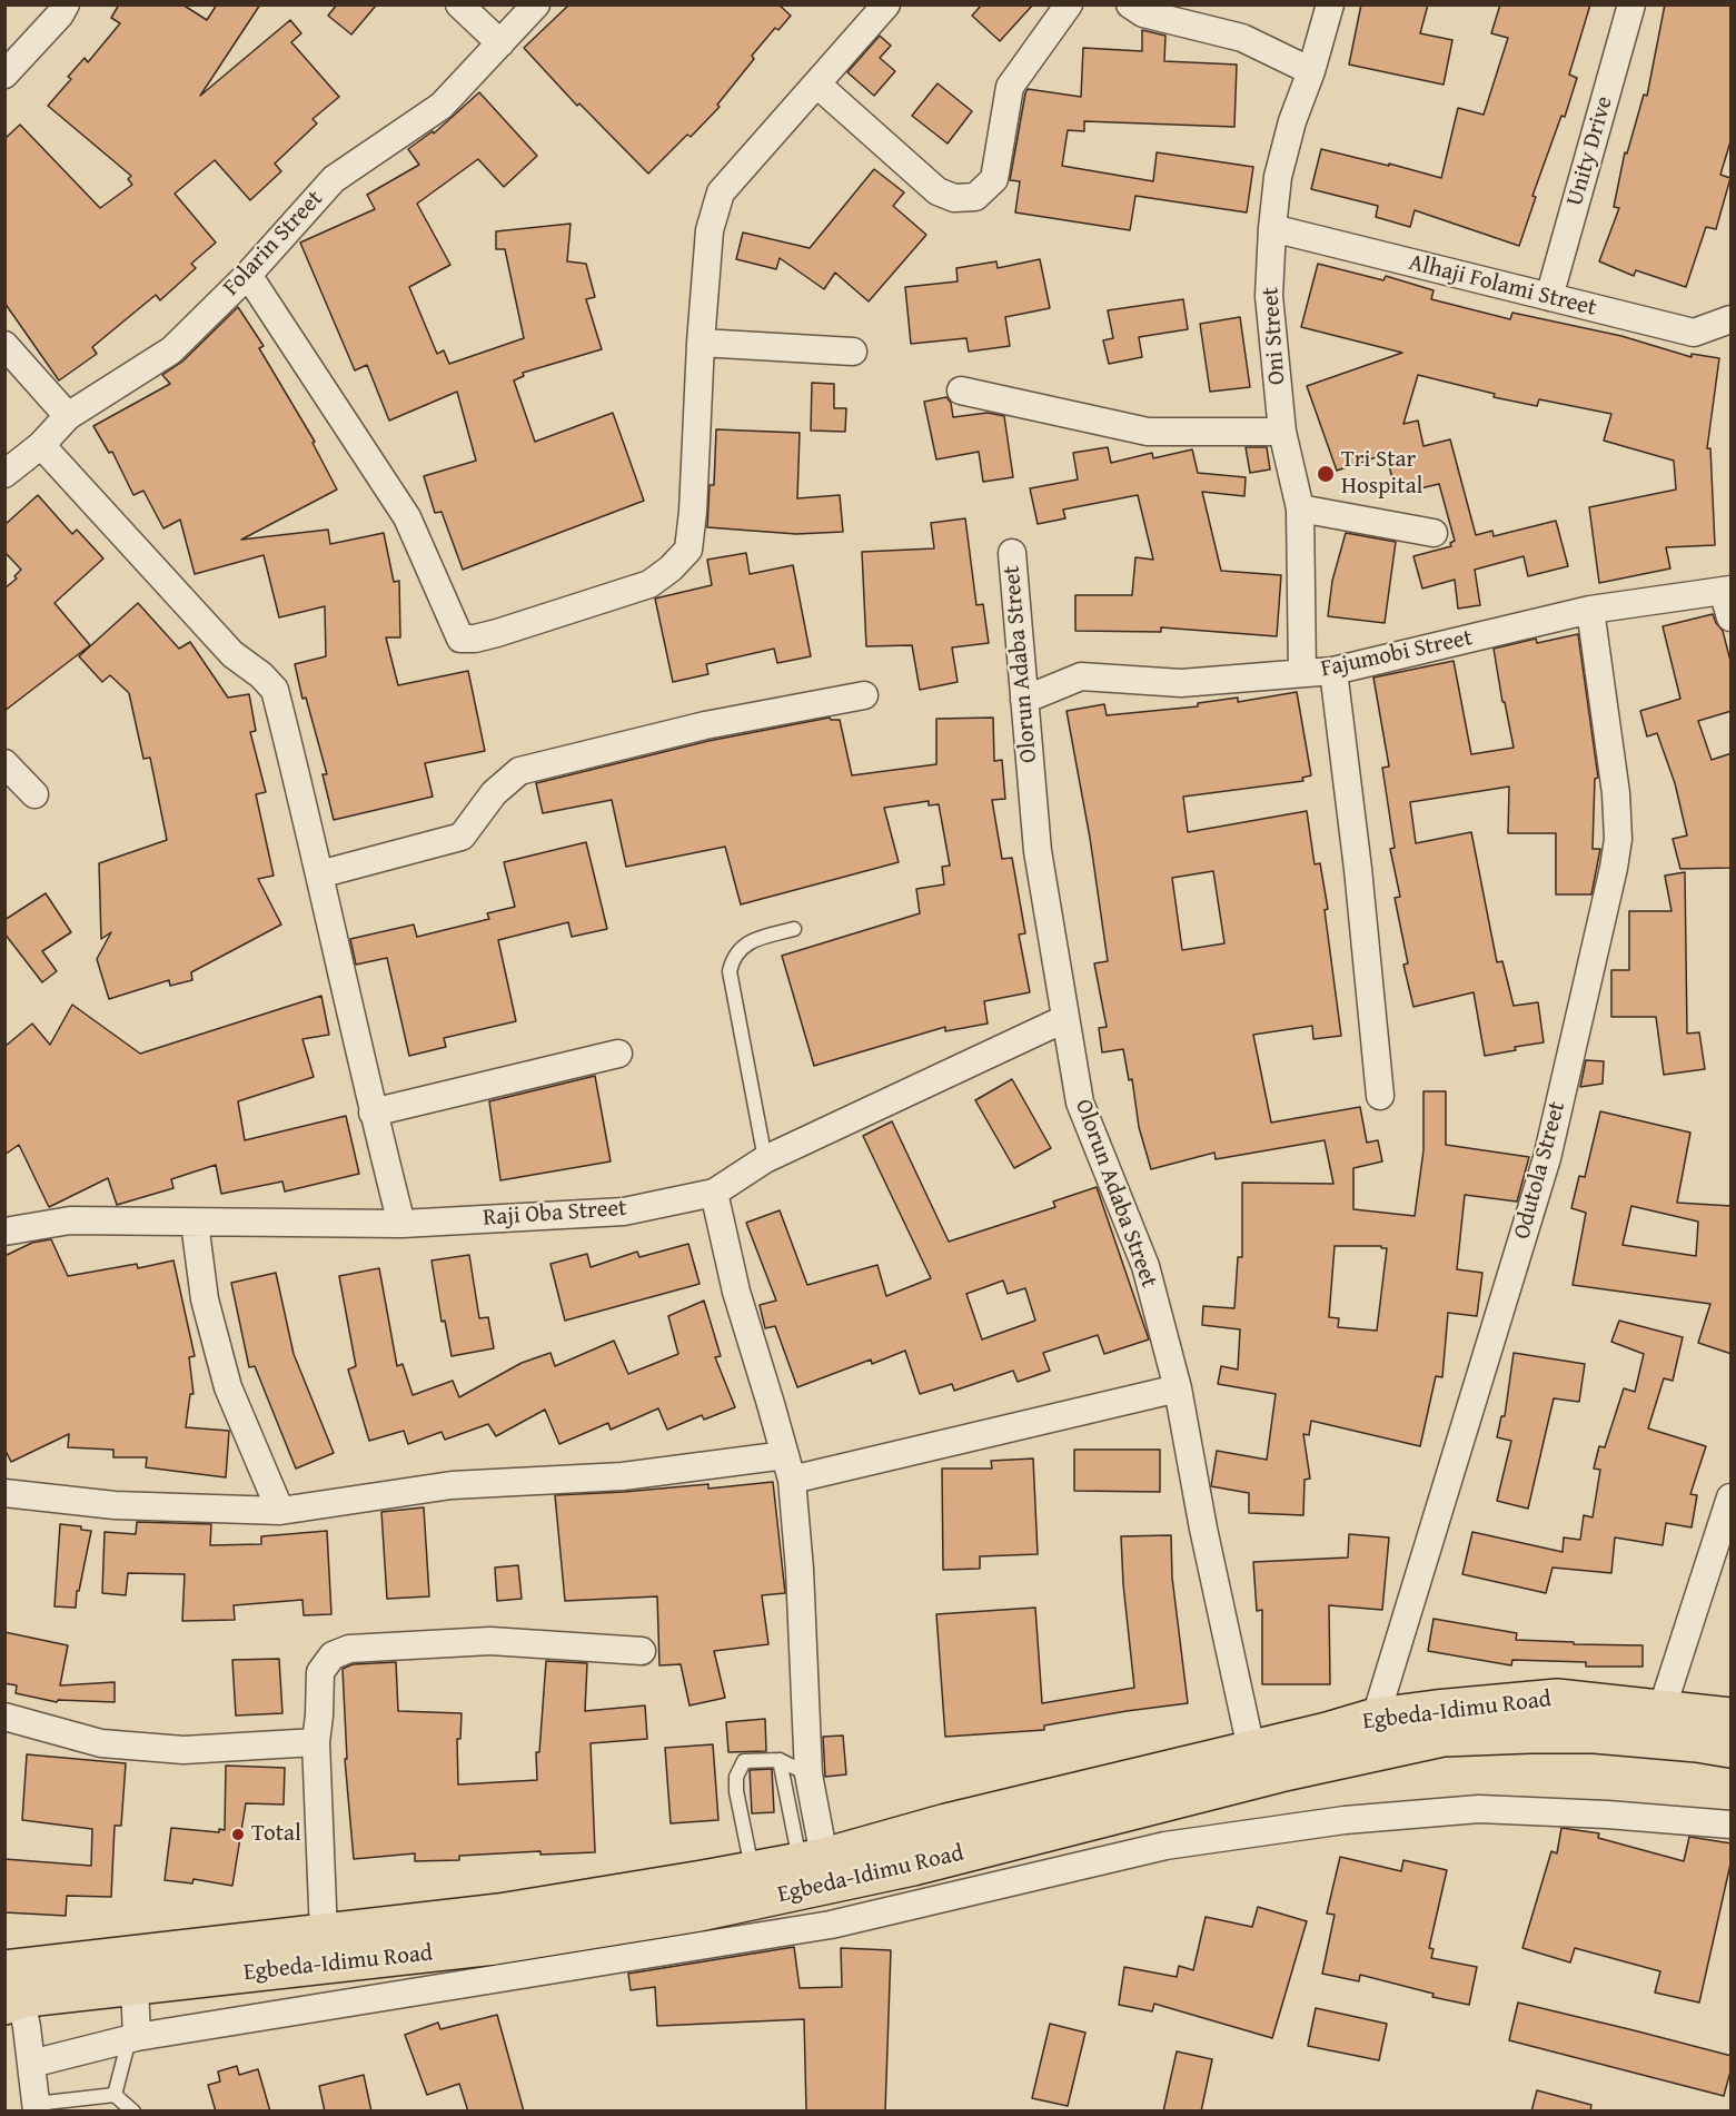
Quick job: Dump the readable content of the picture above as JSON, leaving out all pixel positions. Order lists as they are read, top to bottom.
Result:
{
  "streets": {
    "main road": ["Egbeda-Idimu Road"],
    "street": [
      "Unity Drive",
      "Folarin Street",
      "Alhaji Folami Street",
      "Oni Street",
      "Fajumobi Street",
      "Olorun Adaba Street",
      "Odutola Street",
      "Raji Oba Street"
    ]
  },
  "crossings": [
    ["Unity Drive", "Alhaji Folami Street"],
    ["Alhaji Folami Street", "Oni Street"],
    ["Oni Street", "Fajumobi Street"],
    ["Fajumobi Street", "Olorun Adaba Street"],
    ["Fajumobi Street", "Odutola Street"],
    ["Olorun Adaba Street", "Raji Oba Street"],
    ["Olorun Adaba Street", "Egbeda-Idimu Road"],
    ["Odutola Street", "Egbeda-Idimu Road"]
  ],
  "places": ["Tri Star Hospital", "Total"]
}
